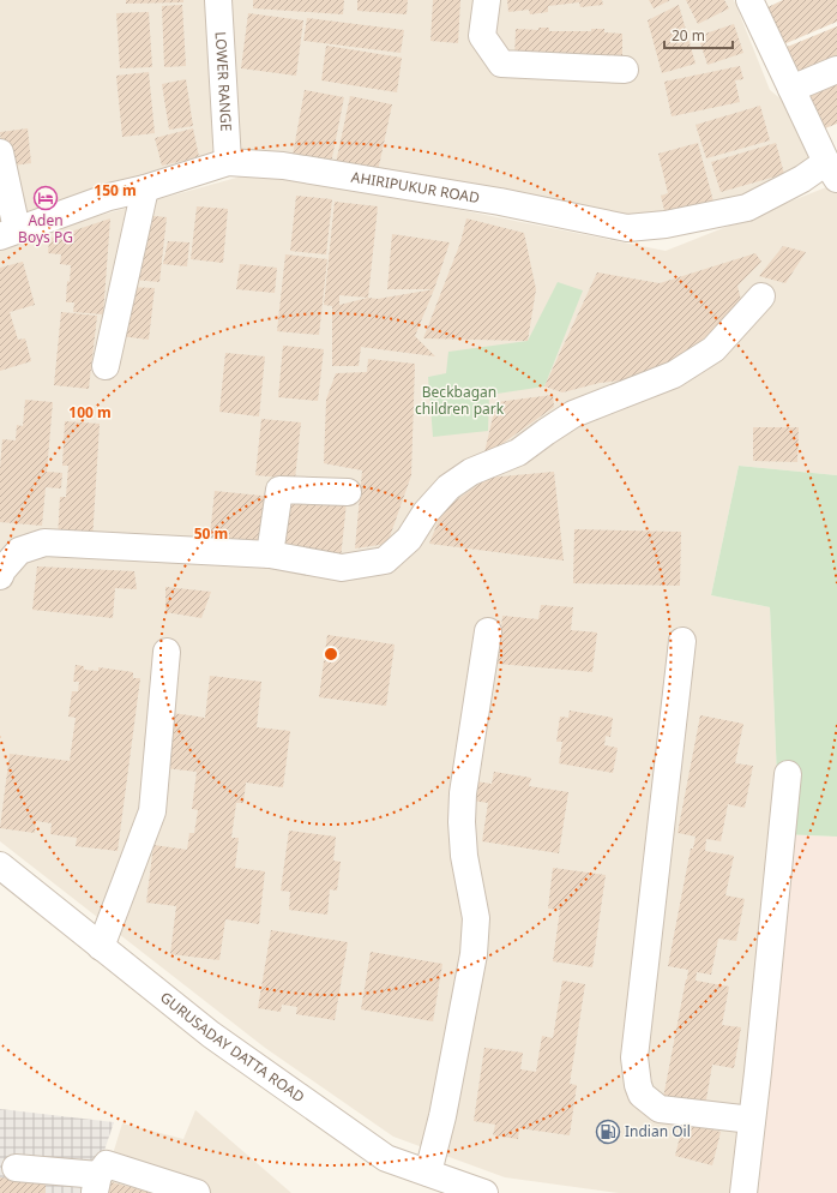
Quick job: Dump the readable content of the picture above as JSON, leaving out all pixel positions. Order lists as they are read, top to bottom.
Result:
{
  "streets": {
    "street": ["LOWER RANGE", "AHIRIPUKUR ROAD", "GURUSADAY DATTA ROAD"]
  },
  "crossings": [
    ["LOWER RANGE", "AHIRIPUKUR ROAD"]
  ],
  "parks": ["Beckbagan children park"],
  "places": {
    "hotel": ["Aden Boys PG"],
    "fuel station": ["Indian Oil"]
  },
  "scale_bar": "20 m",
  "rings": ["150 m", "100 m", "50 m"]
}
